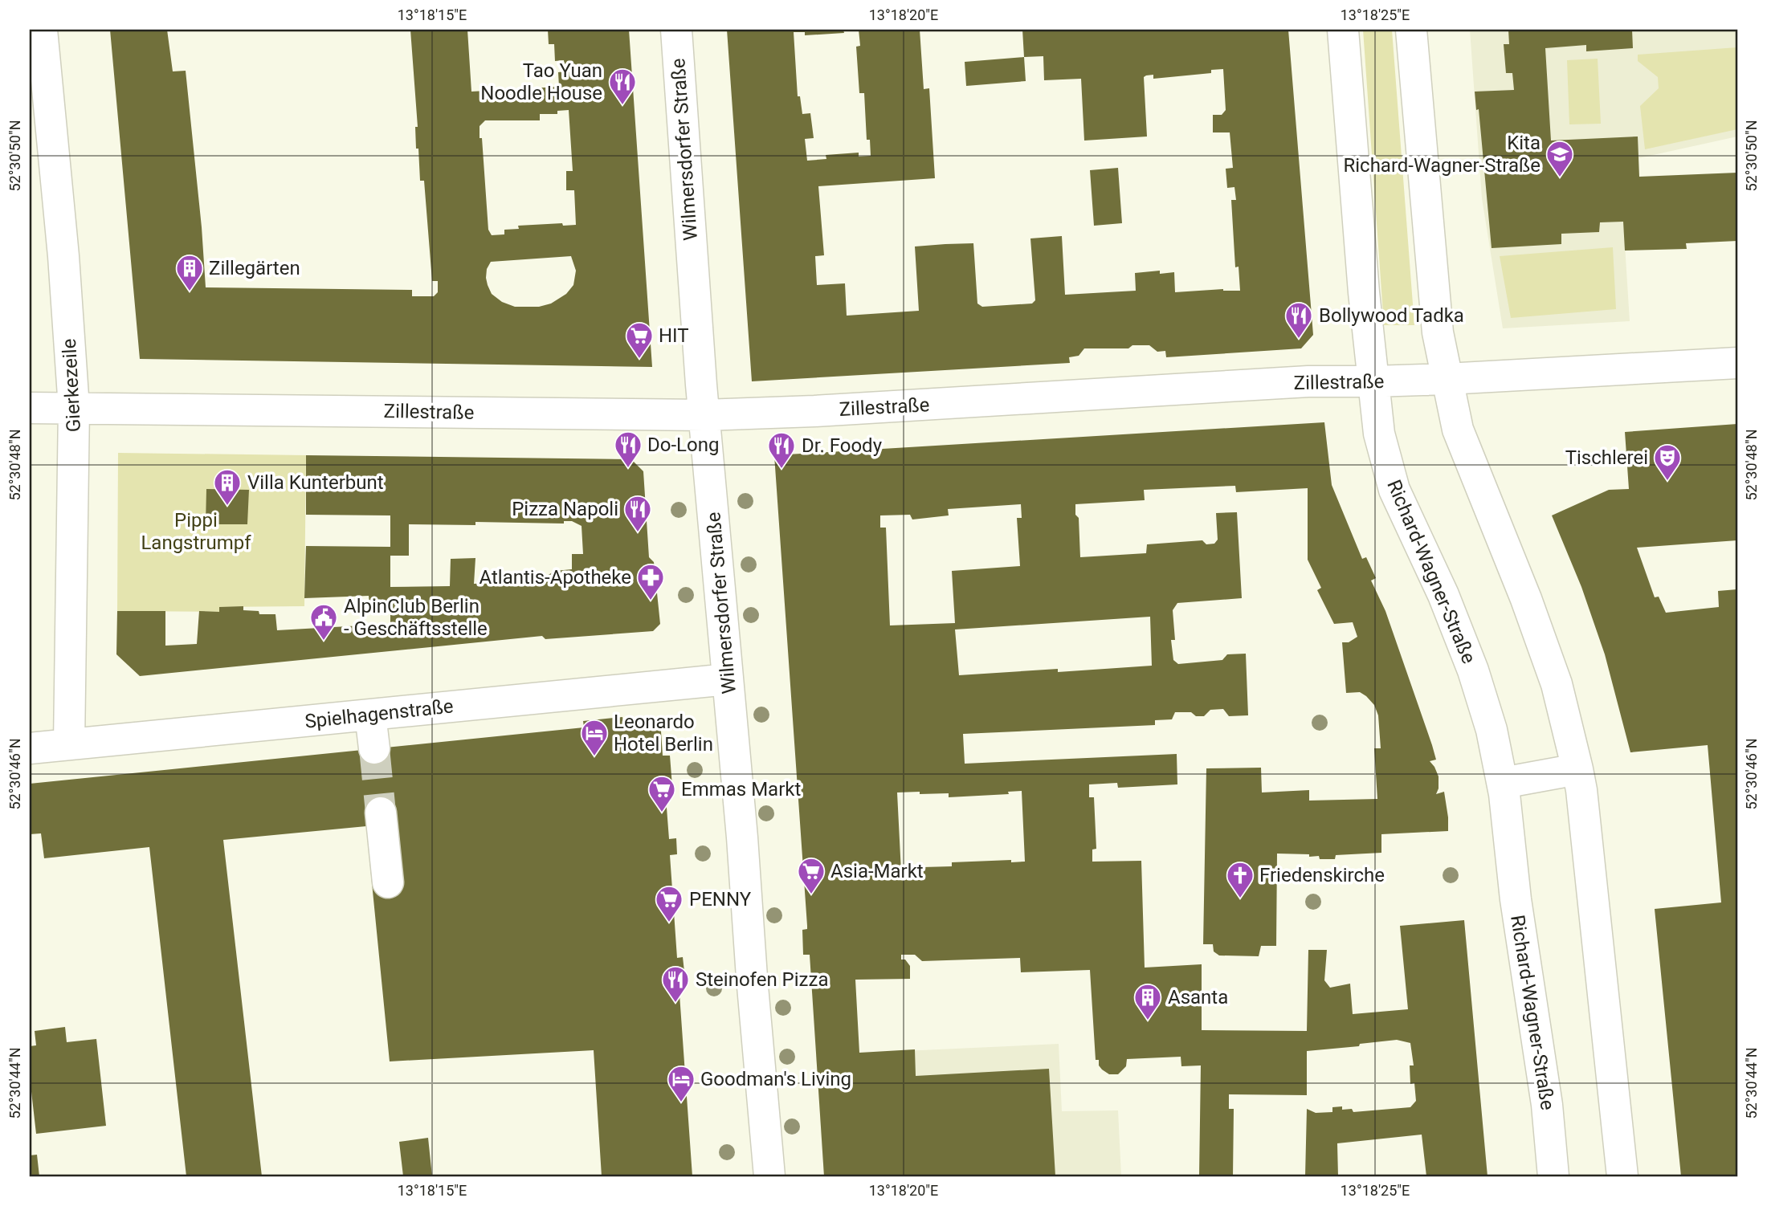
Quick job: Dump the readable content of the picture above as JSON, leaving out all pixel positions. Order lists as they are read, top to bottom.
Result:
{
  "streets": {
    "street": [
      "Wilmersdorfer Straße",
      "Zillestraße",
      "Gierkezeile",
      "Richard-Wagner-Straße",
      "Spielhagenstraße"
    ]
  },
  "crossings": [
    ["Wilmersdorfer Straße", "Zillestraße"],
    ["Wilmersdorfer Straße", "Spielhagenstraße"],
    ["Zillestraße", "Gierkezeile"],
    ["Zillestraße", "Richard-Wagner-Straße"],
    ["Gierkezeile", "Spielhagenstraße"]
  ],
  "parks": ["Pippi Langstrumpf"],
  "places": {
    "restaurant": [
      "Tao Yuan Noodle House",
      "Bollywood Tadka",
      "Do-Long",
      "Dr. Foody",
      "Pizza Napoli",
      "Steinofen Pizza"
    ],
    "school or university": ["Kita Richard-Wagner-Straße"],
    "building": ["Zillegärten", "Villa Kunterbunt", "Asanta"],
    "supermarket": [
      "HIT",
      "Emmas Markt",
      "Asia-Markt",
      "PENNY"
    ],
    "theatre": ["Tischlerei"],
    "pharmacy": ["Atlantis-Apotheke"],
    "public building": ["AlpinClub Berlin - Geschäftsstelle"],
    "hotel": ["Leonardo Hotel Berlin", "Goodman's Living"],
    "church": ["Friedenskirche"]
  },
  "coordinates": [
    "13°18'15\"E",
    "13°18'20\"E",
    "13°18'25\"E",
    "52°30'50\"N",
    "52°30'48\"N",
    "52°30'46\"N",
    "52°30'44\"N"
  ]
}
